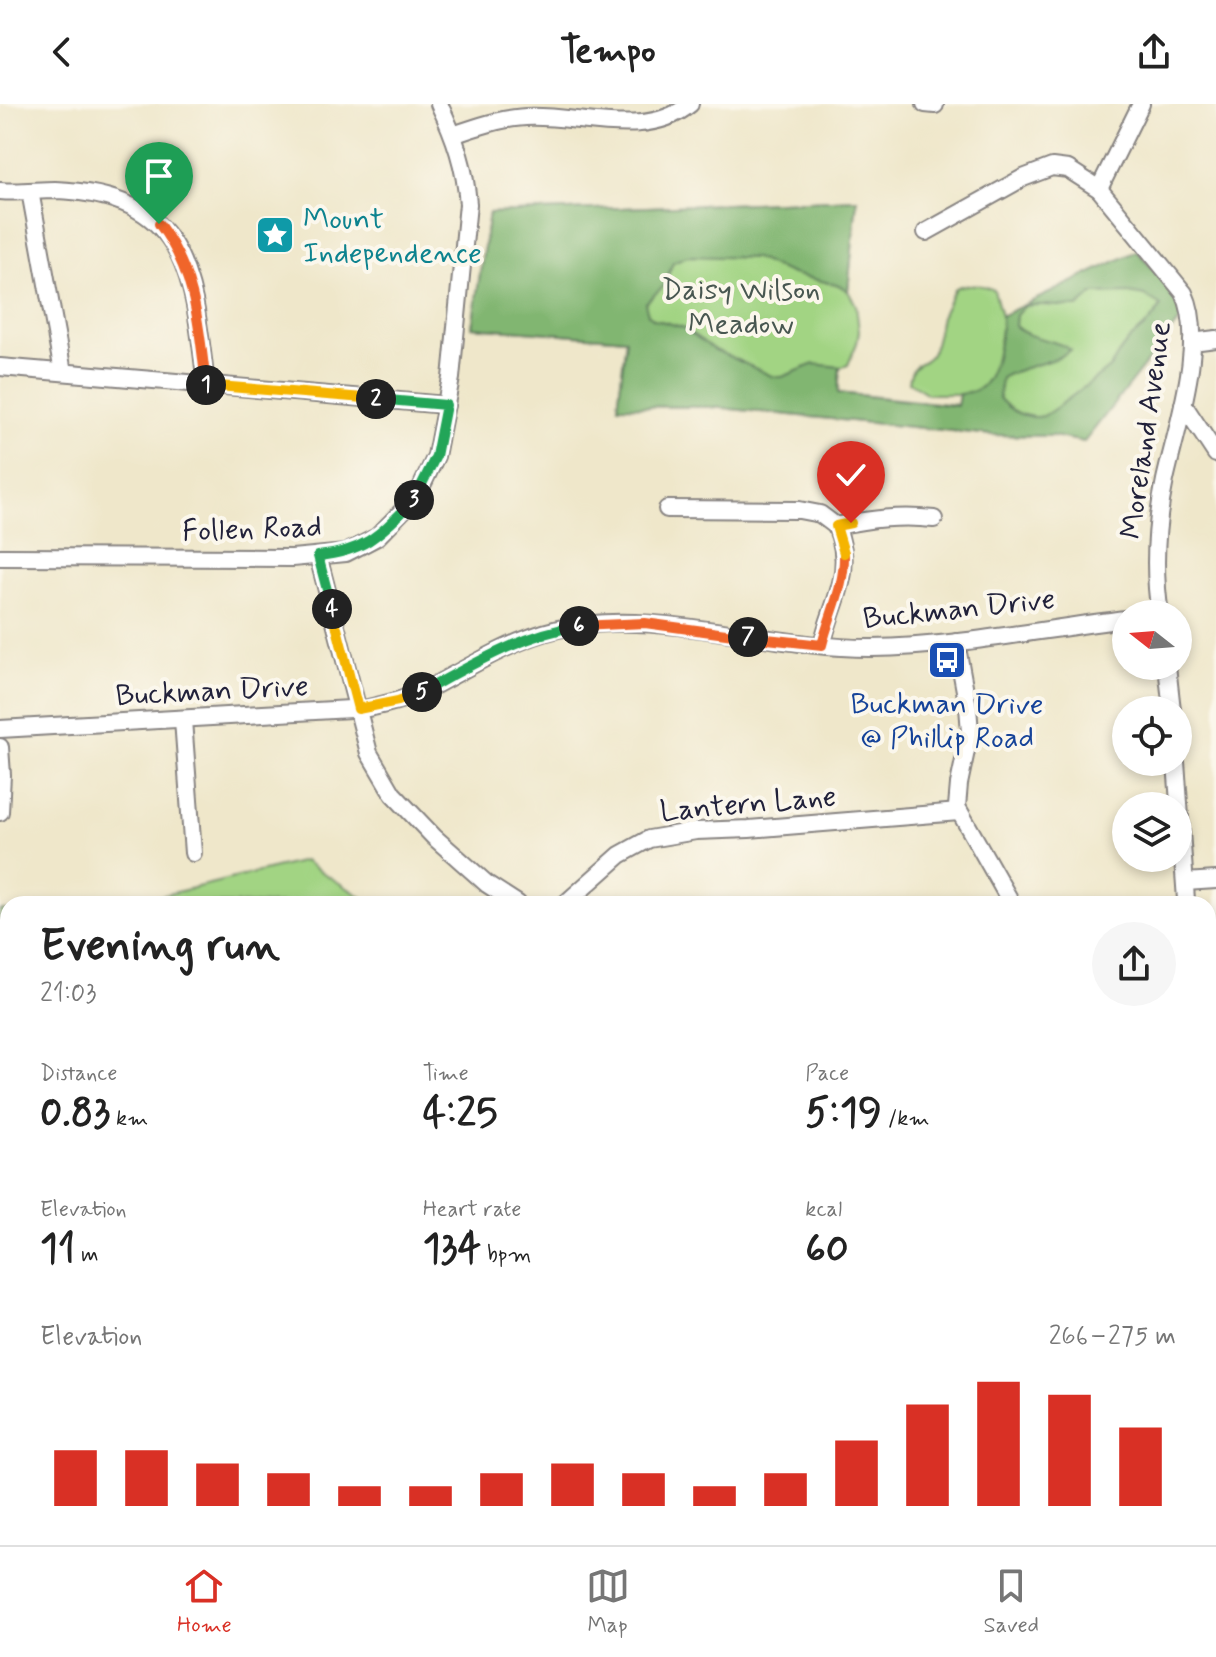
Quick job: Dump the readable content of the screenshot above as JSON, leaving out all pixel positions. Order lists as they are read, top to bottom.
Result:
{
  "streets": {
    "street": [
      "Moreland Avenue",
      "Follen Road",
      "Buckman Drive",
      "Lantern Lane"
    ]
  },
  "parks": ["Daisy Wilson Meadow"],
  "places": {
    "place": ["Mount Independence"],
    "bus stop": ["Buckman Drive @ Phillip Road"]
  },
  "north": "left",
  "page": {
    "header": "Tempo",
    "pins": [
      "1",
      "2",
      "3",
      "4",
      "6",
      "7",
      "5"
    ],
    "heading": ["Evening run", "21:03"],
    "stats": [
      ["Distance", "0.83 km"],
      ["Time", "4:25"],
      ["Pace", "5:19 /km"],
      ["Elevation", "11 m"],
      ["Heart rate", "134 bpm"],
      ["kcal", "60"]
    ],
    "chart": ["Elevation", "266–275 m"],
    "tabs": ["Home", "Map", "Saved"]
  }
}
